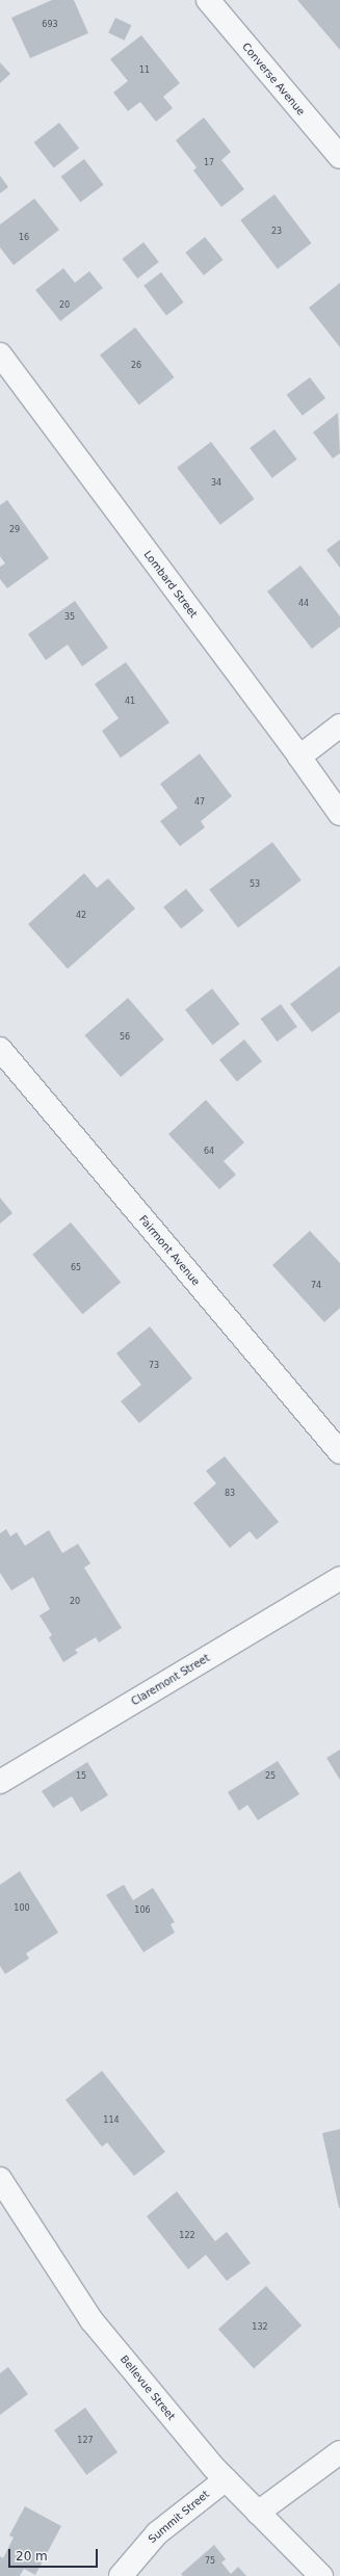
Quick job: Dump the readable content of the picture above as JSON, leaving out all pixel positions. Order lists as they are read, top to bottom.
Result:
{
  "streets": {
    "street": [
      "Converse Avenue",
      "Lombard Street",
      "Fairmont Avenue",
      "Claremont Street",
      "Bellevue Street",
      "Summit Street"
    ]
  },
  "crossings": [
    ["Bellevue Street", "Summit Street"]
  ],
  "house_numbers": [
    "693",
    "11",
    "17",
    "23",
    "16",
    "20",
    "26",
    "34",
    "29",
    "44",
    "35",
    "41",
    "47",
    "53",
    "42",
    "56",
    "64",
    "65",
    "74",
    "73",
    "83",
    "20",
    "15",
    "25",
    "100",
    "106",
    "114",
    "122",
    "132",
    "127",
    "75"
  ],
  "scale_bar": "20 m"
}
